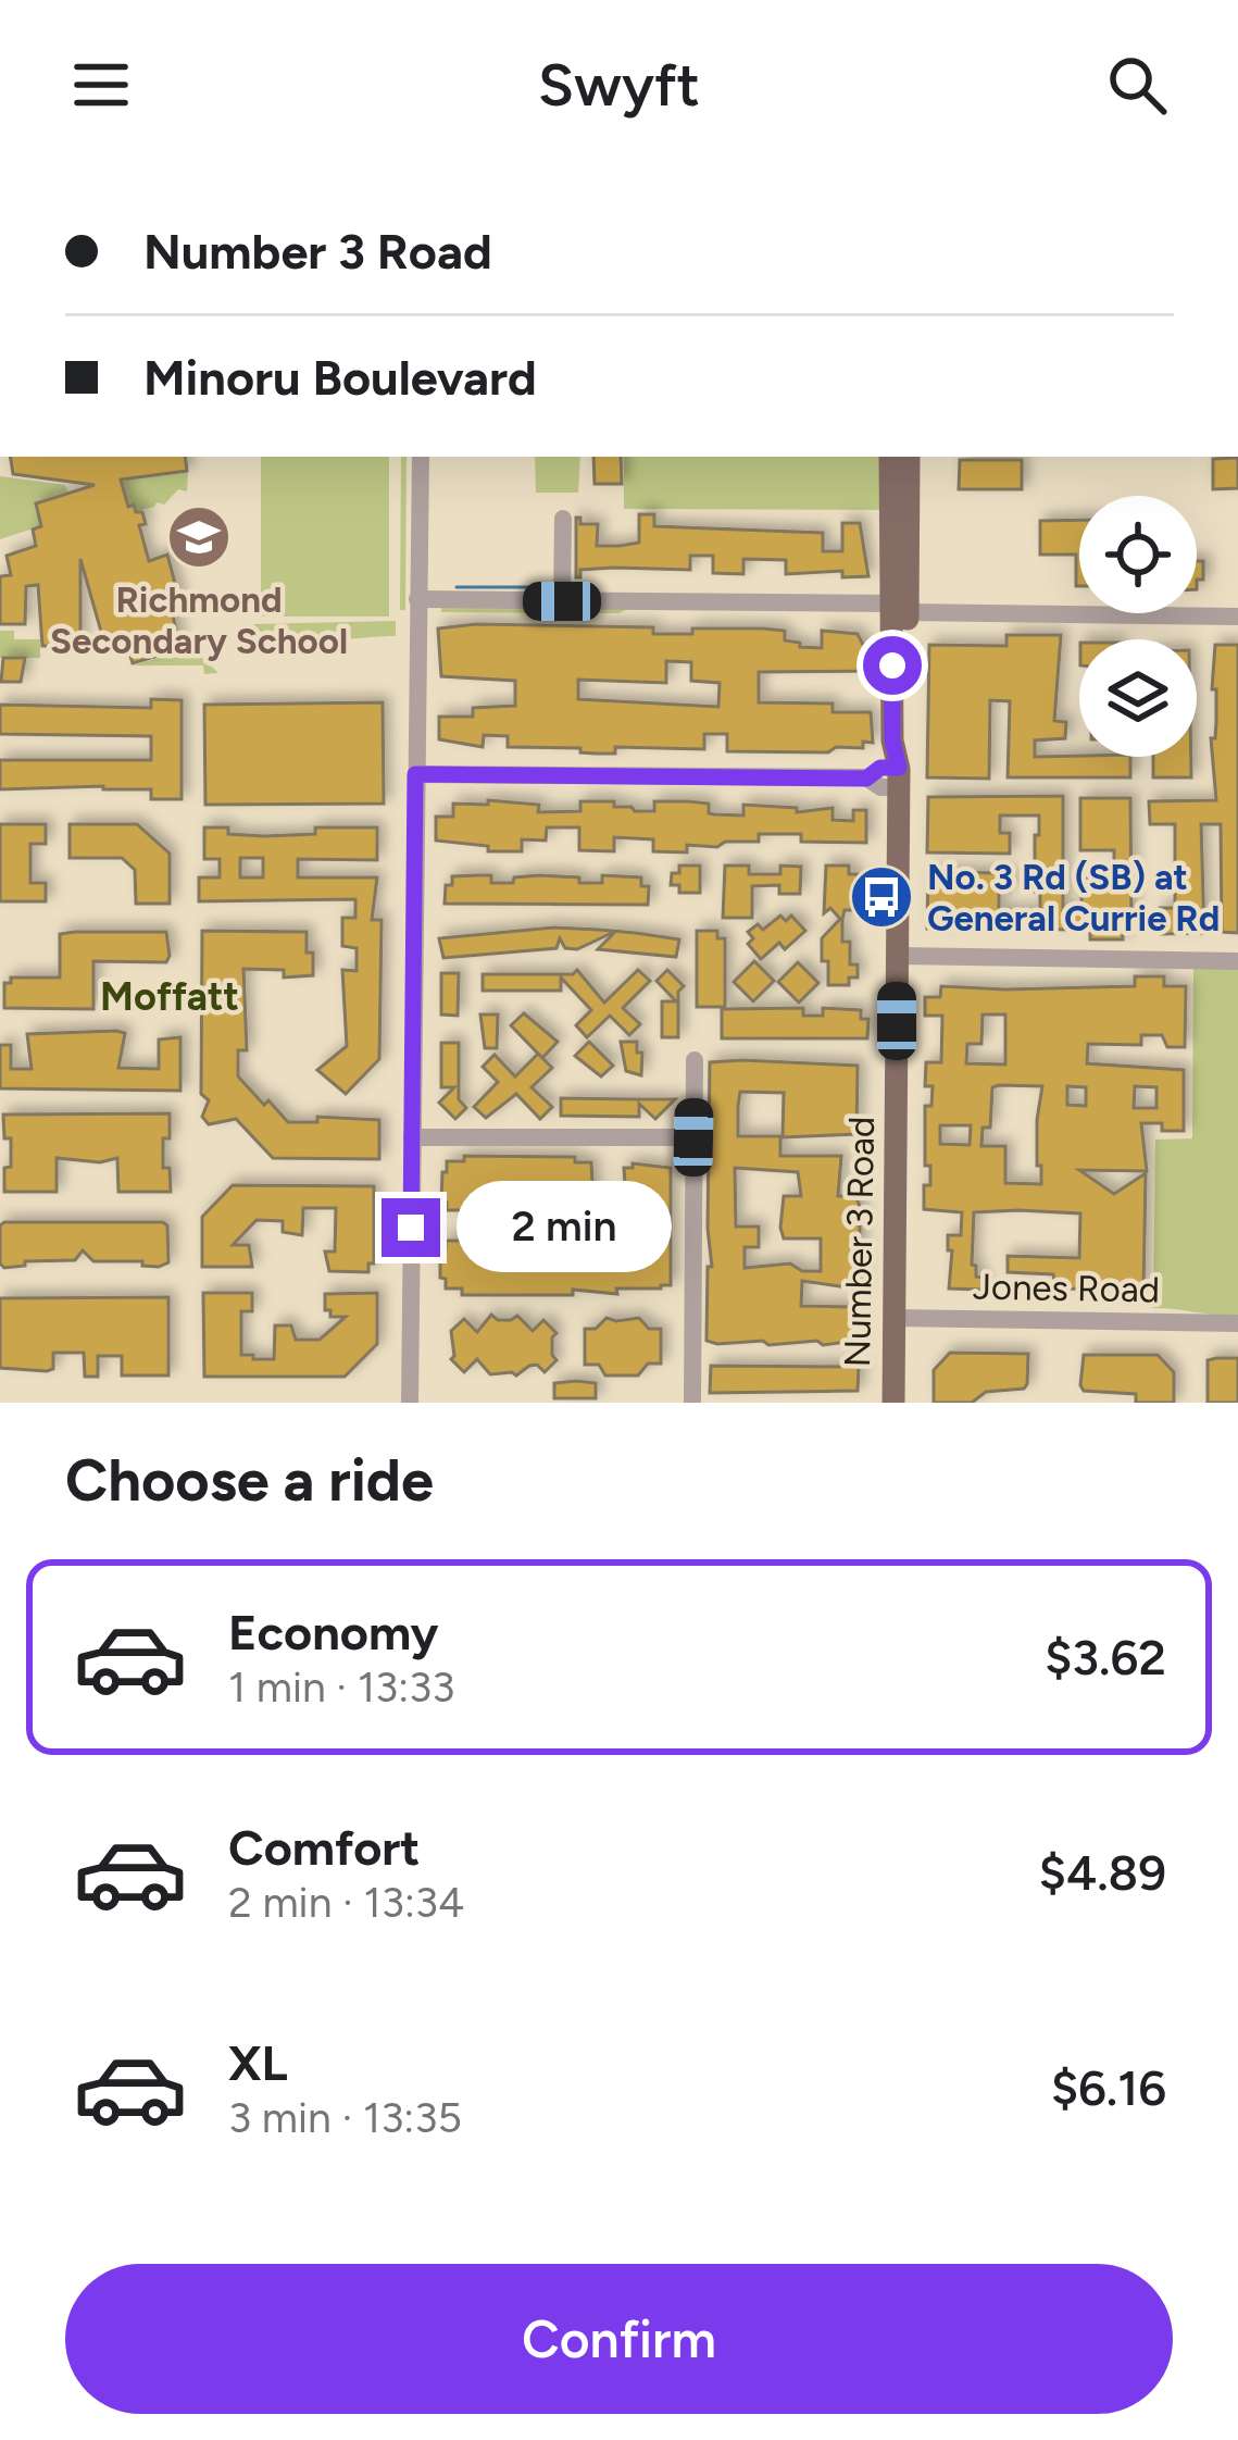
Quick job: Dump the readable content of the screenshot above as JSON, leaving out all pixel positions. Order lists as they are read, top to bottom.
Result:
{
  "streets": {
    "main road": ["Number 3 Road"],
    "street": ["Jones Road"]
  },
  "crossings": [
    ["Number 3 Road", "Jones Road"]
  ],
  "districts": ["Moffatt"],
  "places": {
    "school or university": ["Richmond Secondary School"],
    "bus stop": ["No. 3 Rd (SB) at General Currie Rd"]
  },
  "page": {
    "header": "Swyft",
    "banner": ["Number 3 Road", "Minoru Boulevard"],
    "bubble": "2 min",
    "heading": "Choose a ride",
    "list": [
      {
        "name": "Economy",
        "note": "1 min · 13:33",
        "value": "$3.62"
      },
      {
        "name": "Comfort",
        "note": "2 min · 13:34",
        "value": "$4.89"
      },
      {
        "name": "XL",
        "note": "3 min · 13:35",
        "value": "$6.16"
      }
    ],
    "buttons": "Confirm"
  }
}
